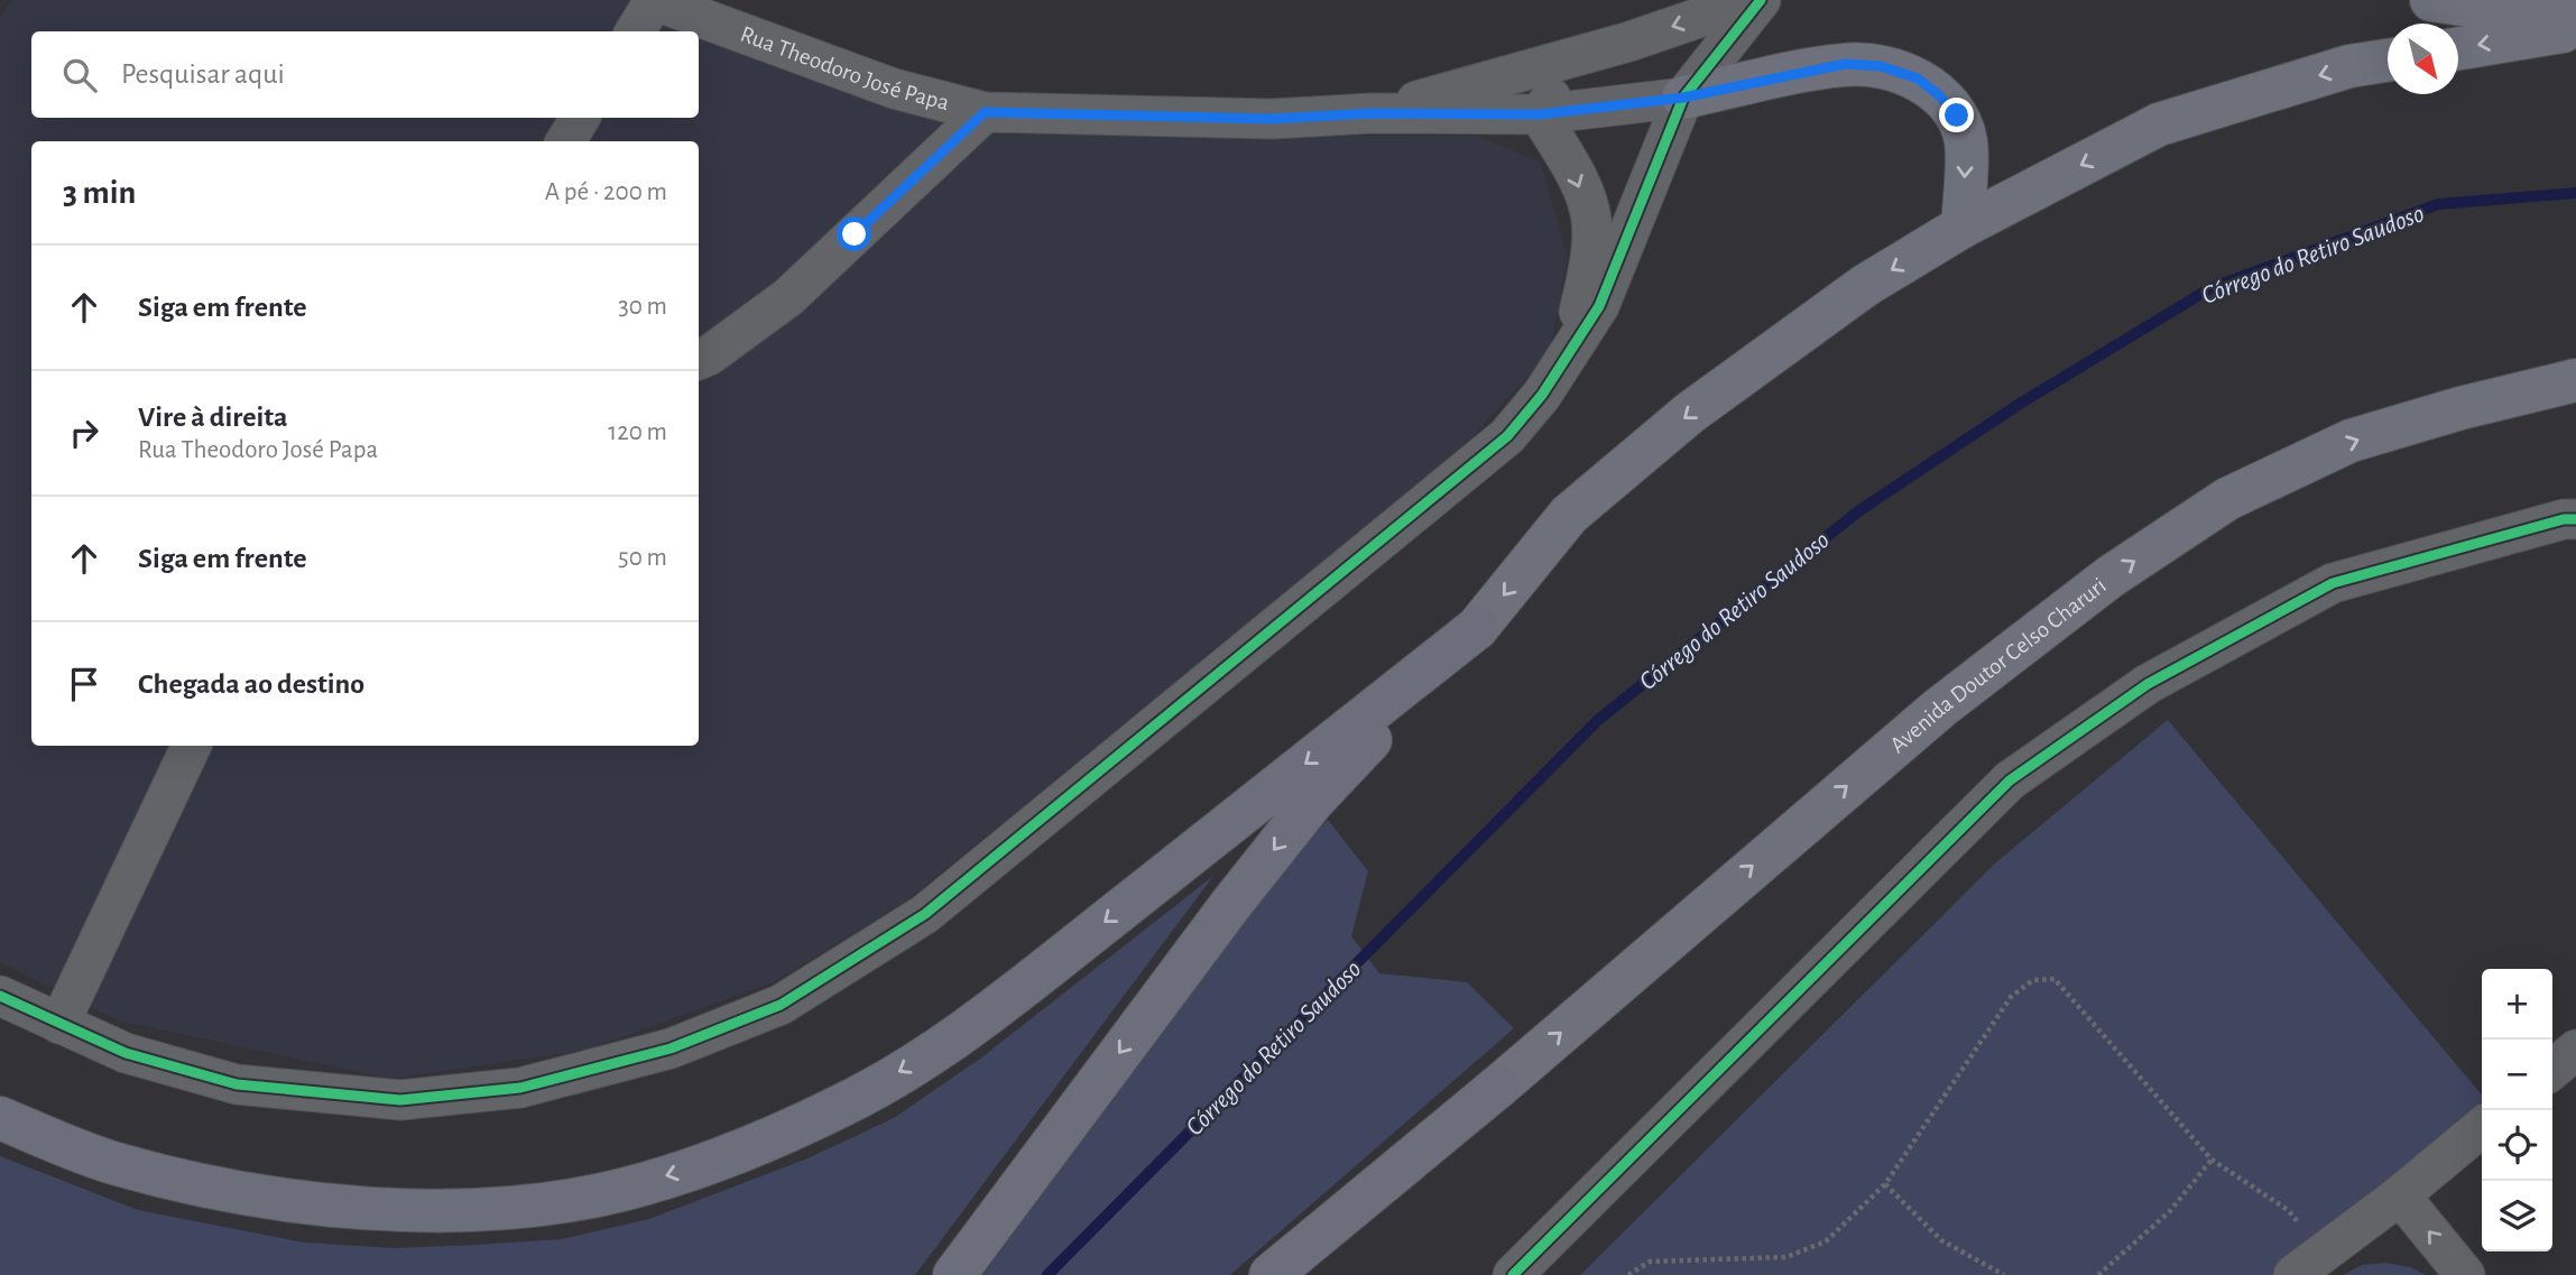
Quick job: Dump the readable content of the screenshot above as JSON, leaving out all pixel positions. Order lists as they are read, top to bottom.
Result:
{
  "streets": {
    "main road": ["Avenida Doutor Celso Charuri"],
    "street": ["Rua Theodoro José Papa"]
  },
  "water": ["Córrego do Retiro Saudoso"],
  "north": "bottom right",
  "page": {
    "search": "Pesquisar aqui",
    "heading": ["3 min", "A pé · 200 m"],
    "list": [
      ["Siga em frente", "30 m"],
      ["Vire à direita", "Rua Theodoro José Papa", "120 m"],
      ["Siga em frente", "50 m"],
      "Chegada ao destino"
    ],
    "map_buttons": ["+", "−"]
  }
}
